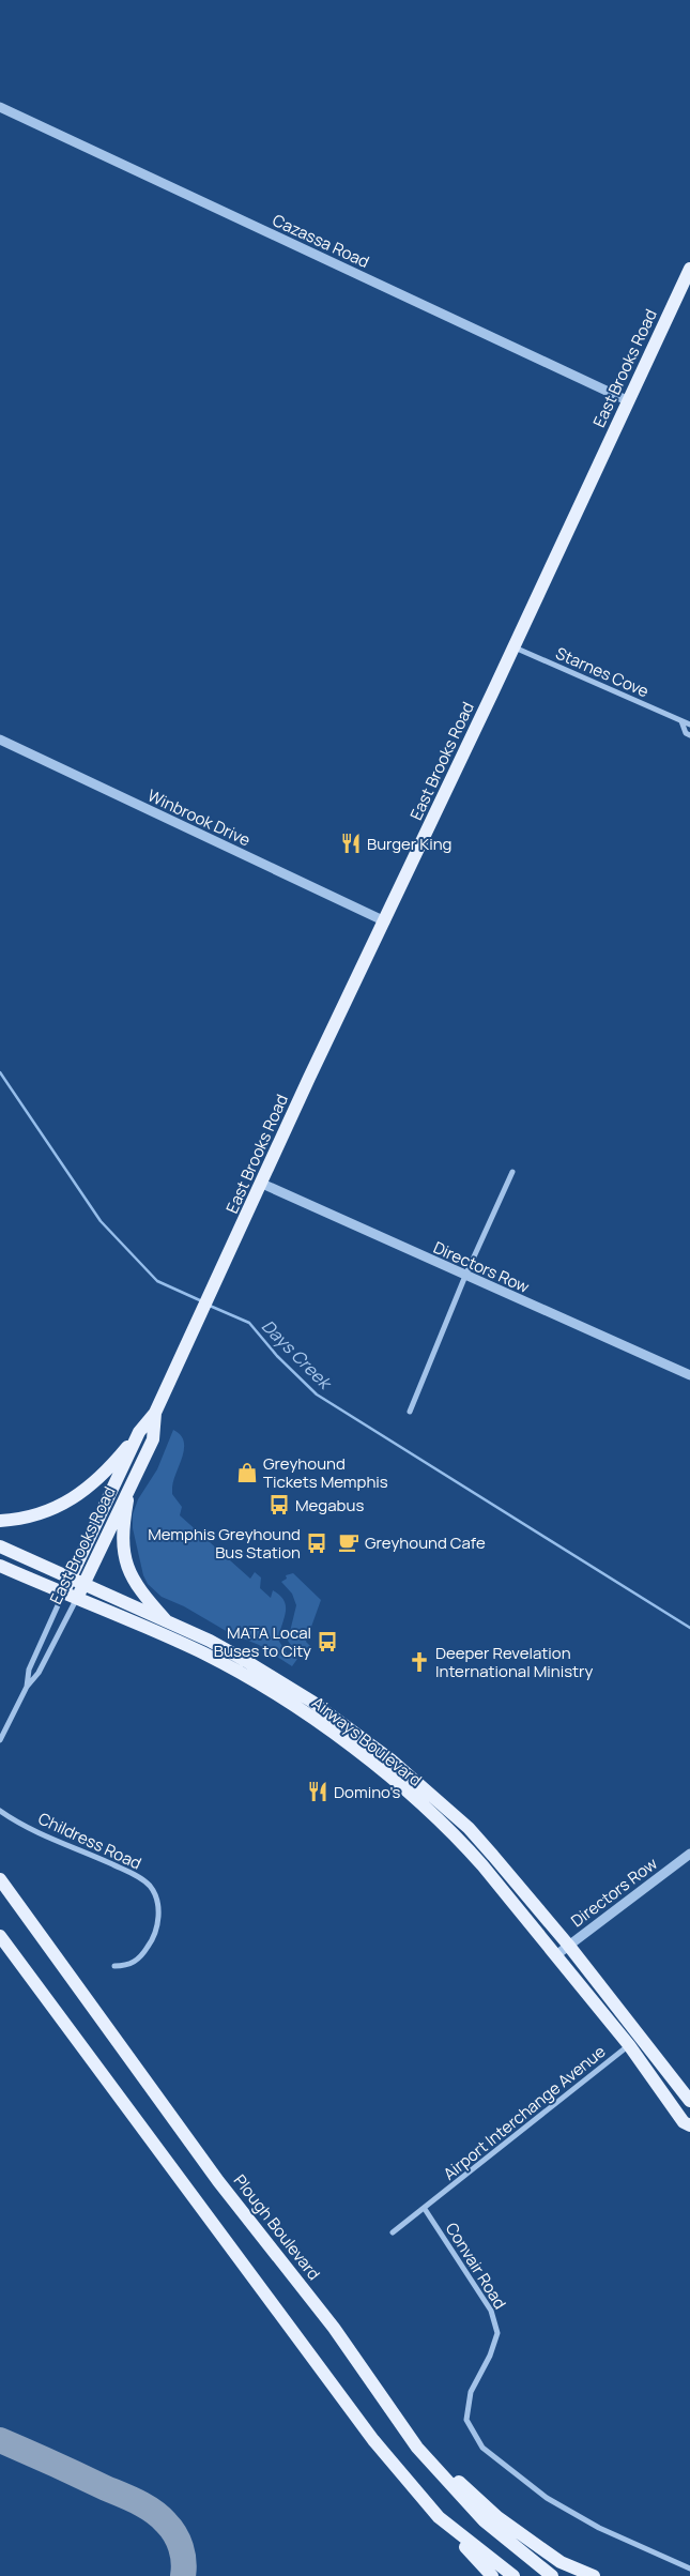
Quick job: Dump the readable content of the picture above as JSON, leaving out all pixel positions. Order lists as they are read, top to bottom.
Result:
{
  "streets": {
    "main road": ["East Brooks Road", "Airways Boulevard", "Plough Boulevard"],
    "street": [
      "Cazassa Road",
      "Starnes Cove",
      "Winbrook Drive",
      "Directors Row",
      "Childress Road",
      "Airport Interchange Avenue",
      "Convair Road"
    ]
  },
  "crossings": [
    ["Cazassa Road", "East Brooks Road"],
    ["East Brooks Road", "Starnes Cove"],
    ["East Brooks Road", "Winbrook Drive"],
    ["East Brooks Road", "Directors Row"],
    ["East Brooks Road", "Airways Boulevard"],
    ["Directors Row", "Airways Boulevard"],
    ["Airways Boulevard", "Airport Interchange Avenue"],
    ["Airport Interchange Avenue", "Convair Road"]
  ],
  "water": ["Days Creek"],
  "places": {
    "restaurant": ["Burger King", "Domino's"],
    "shop": ["Greyhound Tickets Memphis"],
    "bus stop": ["Megabus", "Memphis Greyhound Bus Station", "MATA Local Buses to City"],
    "cafe": ["Greyhound Cafe"],
    "church": ["Deeper Revelation International Ministry"]
  }
}
